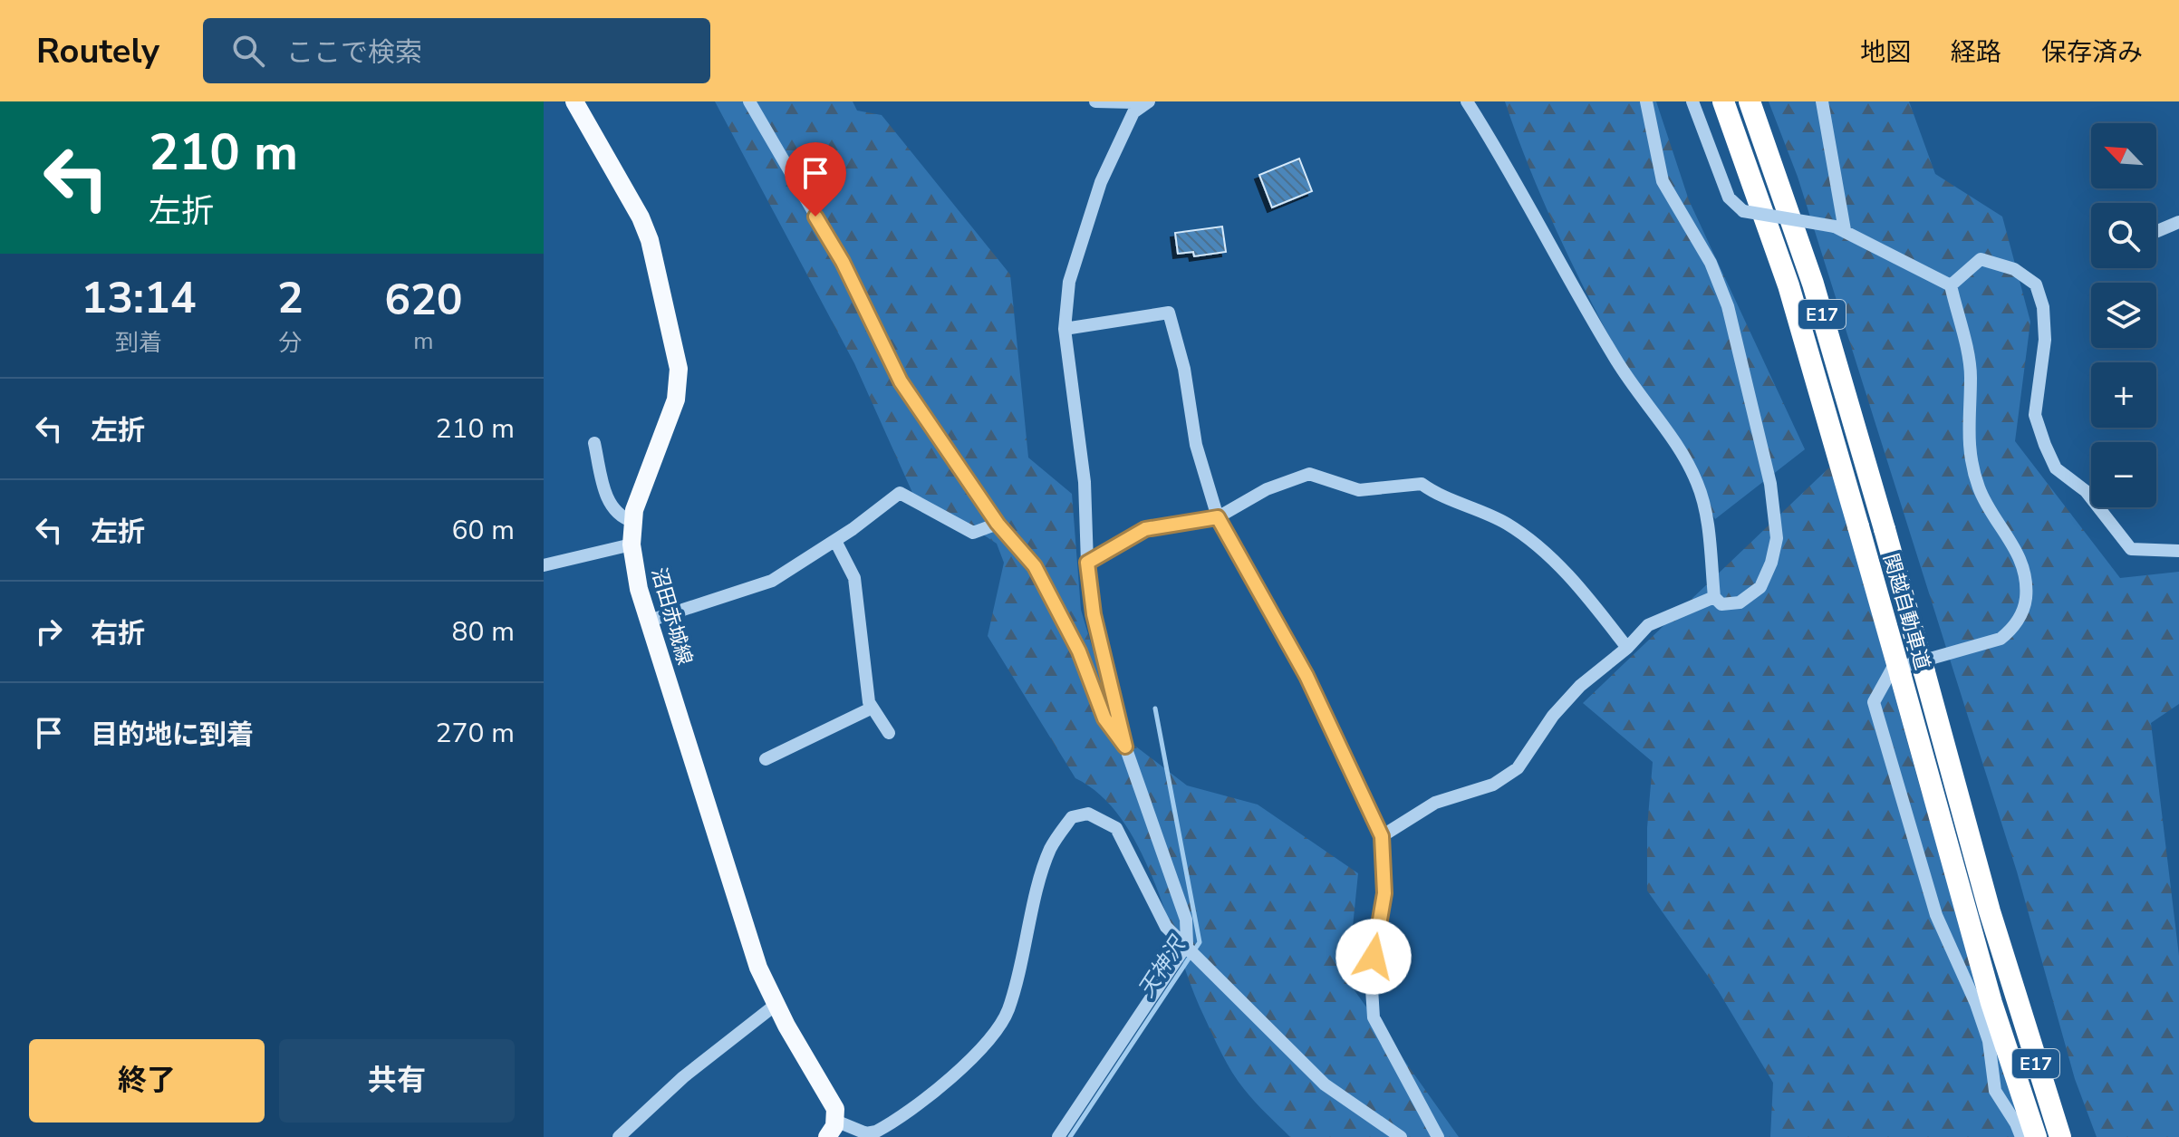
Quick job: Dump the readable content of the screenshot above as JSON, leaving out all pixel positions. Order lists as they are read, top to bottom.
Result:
{
  "streets": {
    "highway": ["E17", "関越自動車道"],
    "main road": ["沼田赤城線"]
  },
  "water": ["天神沢"],
  "north": "top left",
  "page": {
    "header": "Routely",
    "search": "ここで検索",
    "nav": ["地図", "経路", "保存済み"],
    "turn": ["210 m", "左折"],
    "map_buttons": ["+", "−"],
    "eta": [
      "13:14",
      "到着",
      "2",
      "分",
      "620",
      "m"
    ],
    "list": [
      {
        "name": "左折",
        "value": "210 m"
      },
      {
        "name": "左折",
        "value": "60 m"
      },
      {
        "name": "右折",
        "value": "80 m"
      },
      {
        "name": "目的地に到着",
        "value": "270 m"
      }
    ],
    "buttons": ["終了", "共有"]
  }
}
